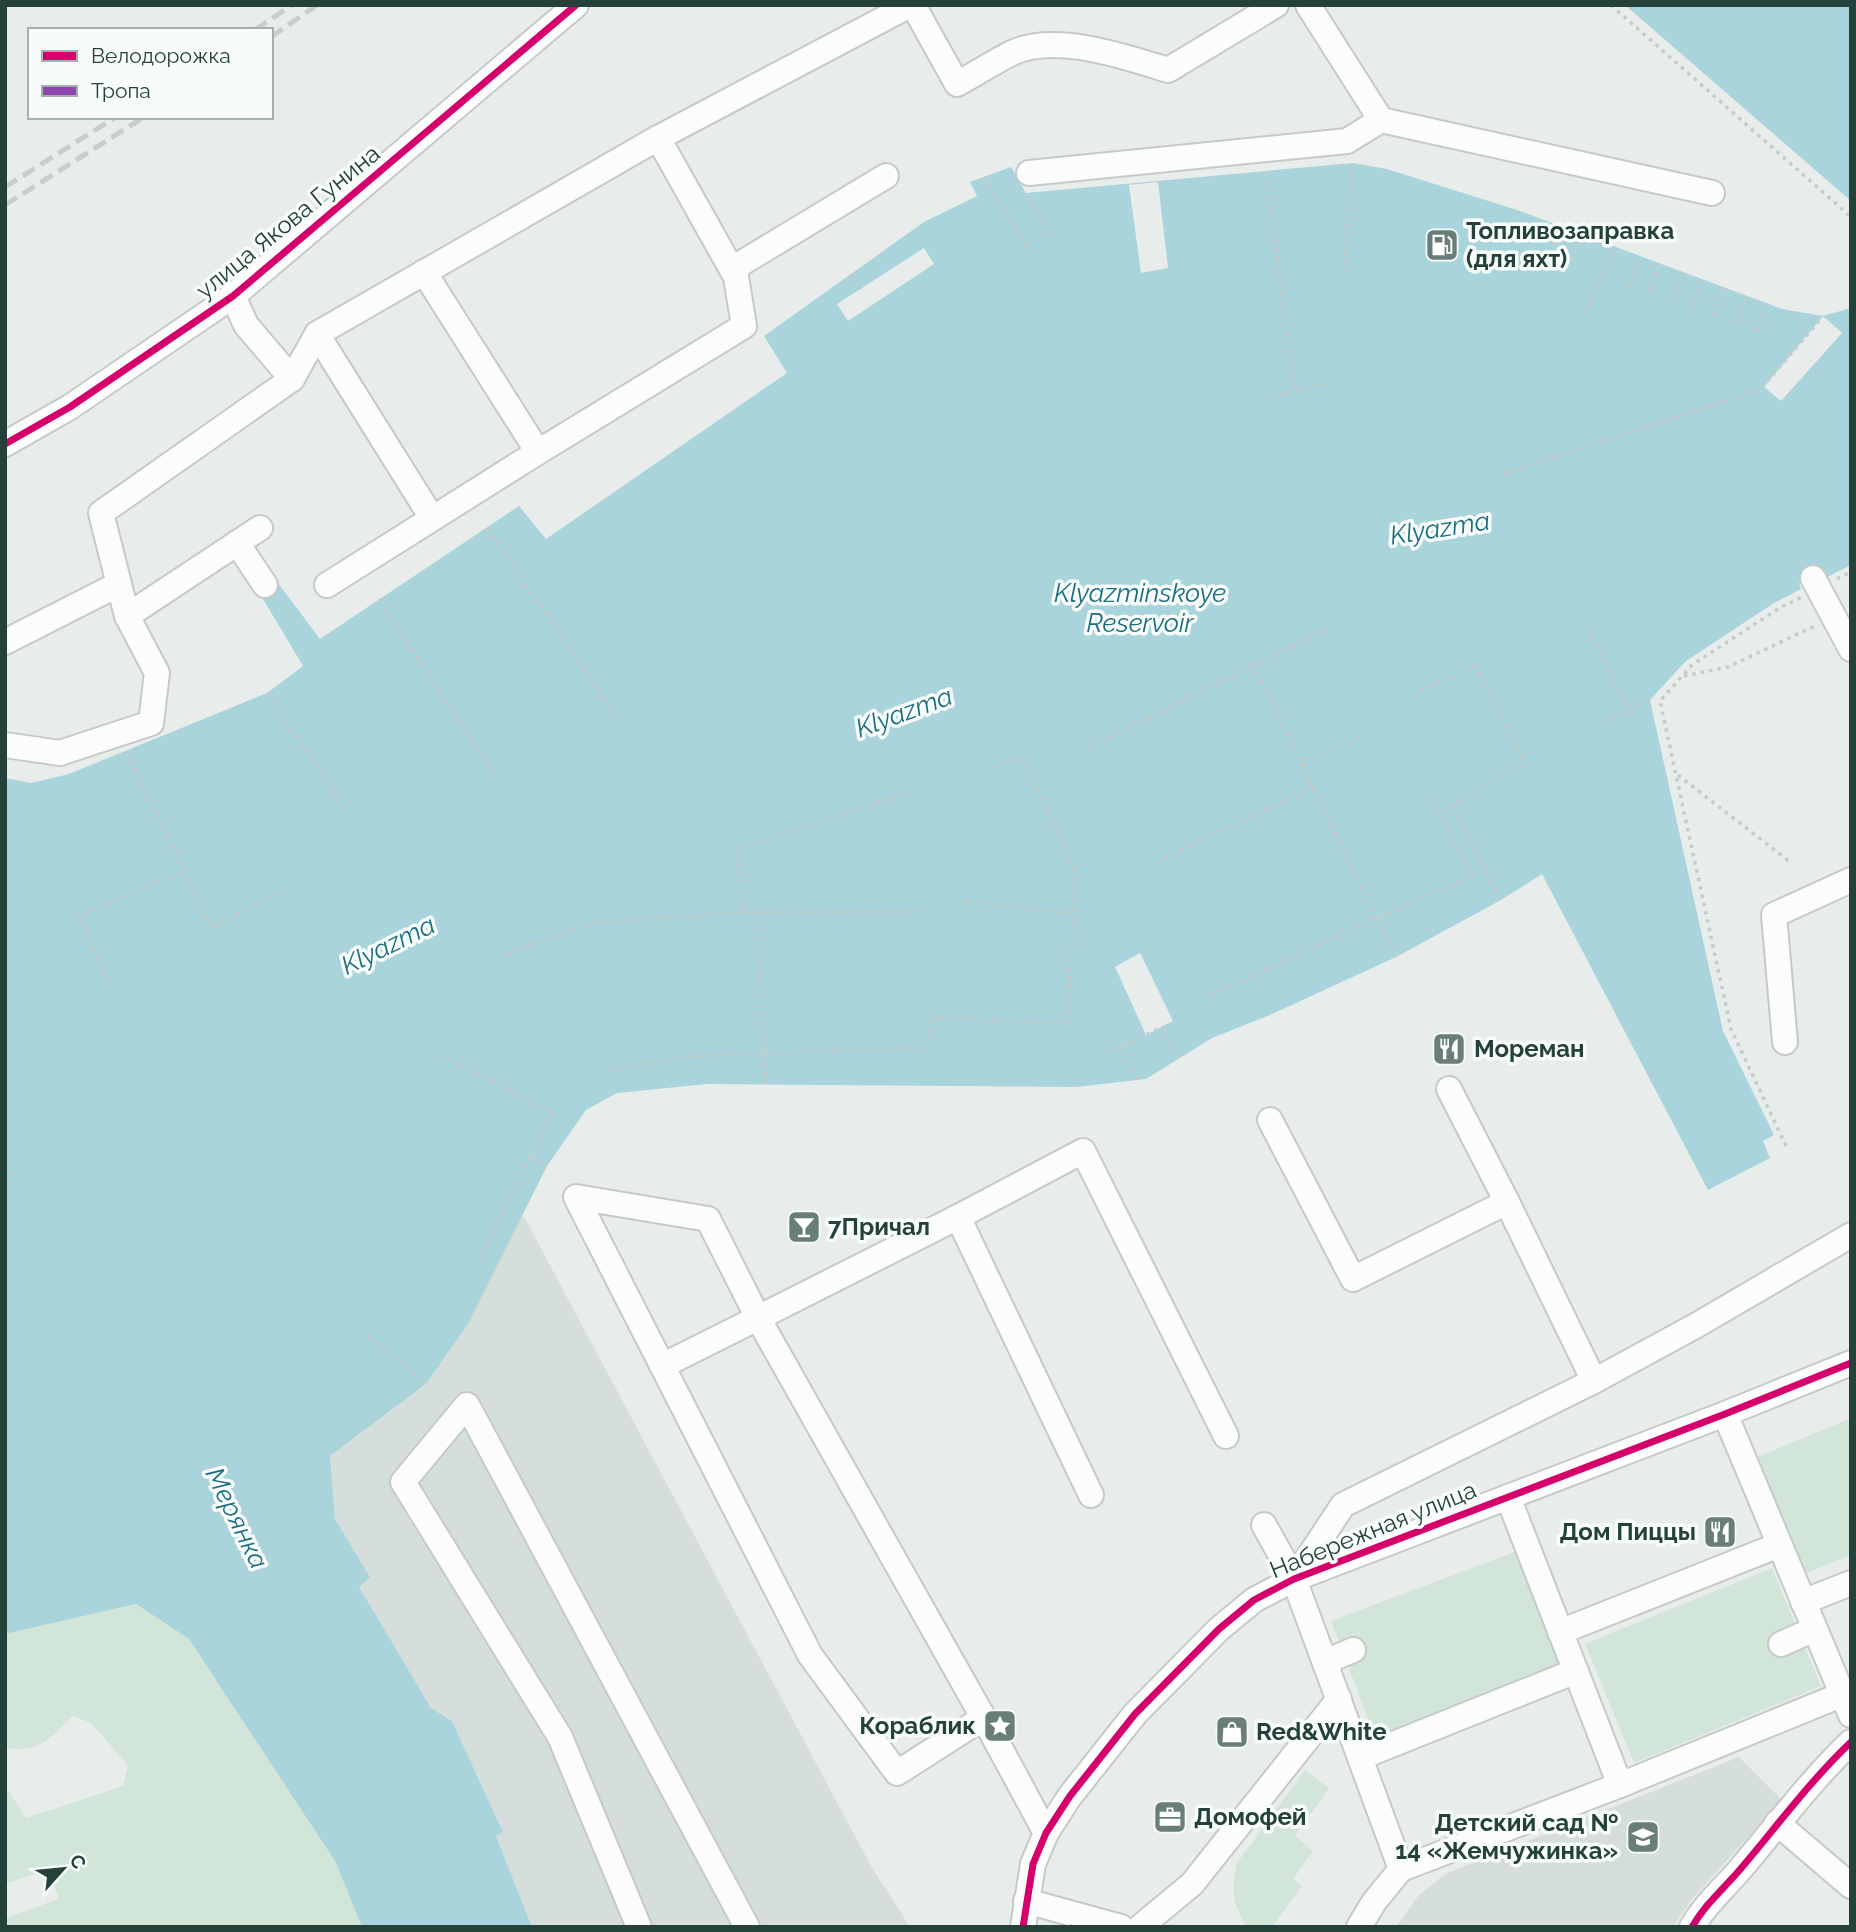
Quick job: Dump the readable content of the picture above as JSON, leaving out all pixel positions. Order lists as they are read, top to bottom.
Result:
{
  "streets": {
    "street": ["улица Якова Гунина", "Набережная улица"]
  },
  "water": ["Klyazma", "Klyazminskoye Reservoir", "Мерянка"],
  "places": {
    "fuel station": ["Топливозаправка (для яхт)"],
    "restaurant": ["Мореман", "Дом Пиццы"],
    "bar": ["7Причал"],
    "place": ["Кораблик"],
    "shop": ["Red&White"],
    "office": ["Домофей"],
    "school or university": ["Детский сад № 14 «Жемчужинка»"]
  },
  "legend": ["Велодорожка", "Тропа"],
  "north": "top right"
}
